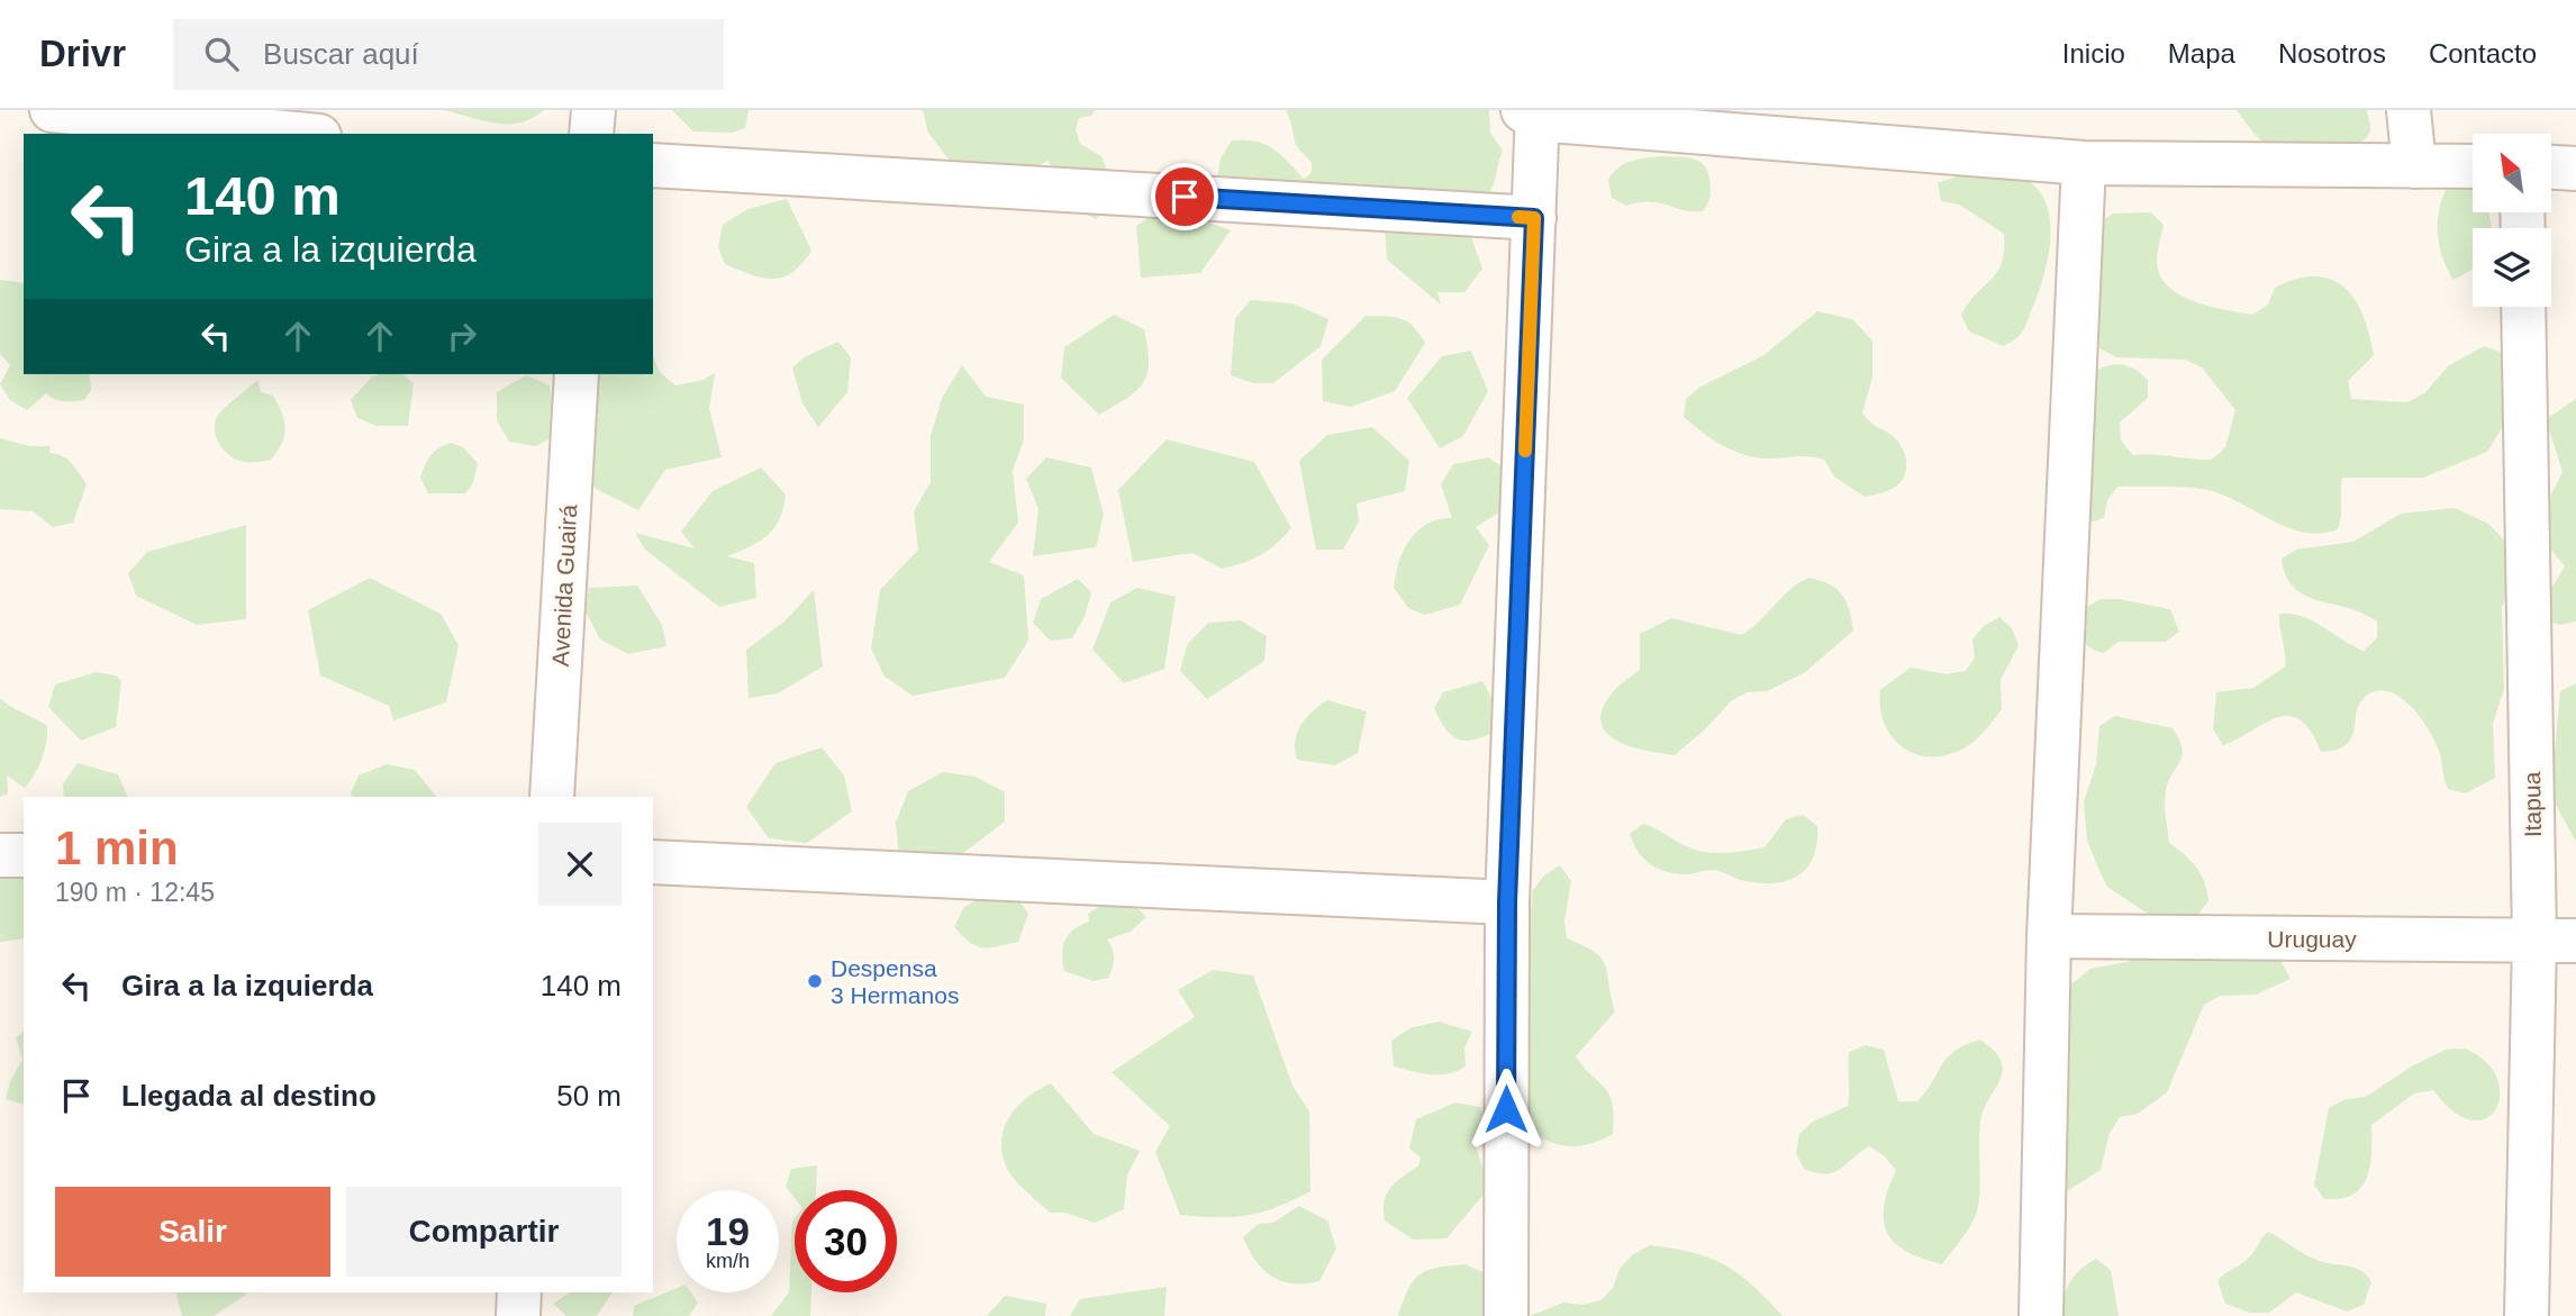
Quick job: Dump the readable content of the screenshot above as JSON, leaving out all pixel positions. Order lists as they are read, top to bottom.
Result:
{
  "streets": {
    "street": ["Avenida Guairá", "Itapua", "Uruguay"]
  },
  "crossings": [
    ["Itapua", "Uruguay"]
  ],
  "places": ["Despensa 3 Hermanos"],
  "north": "top left",
  "page": {
    "header": "Drivr",
    "search": "Buscar aquí",
    "nav": [
      "Inicio",
      "Mapa",
      "Nosotros",
      "Contacto"
    ],
    "turn": ["140 m", "Gira a la izquierda"],
    "heading": ["1 min", "190 m · 12:45"],
    "list": [
      {
        "name": "Gira a la izquierda",
        "value": "140 m"
      },
      {
        "name": "Llegada al destino",
        "value": "50 m"
      }
    ],
    "buttons": ["Salir", "Compartir"],
    "speed": "19 km/h",
    "limit": "30"
  }
}
